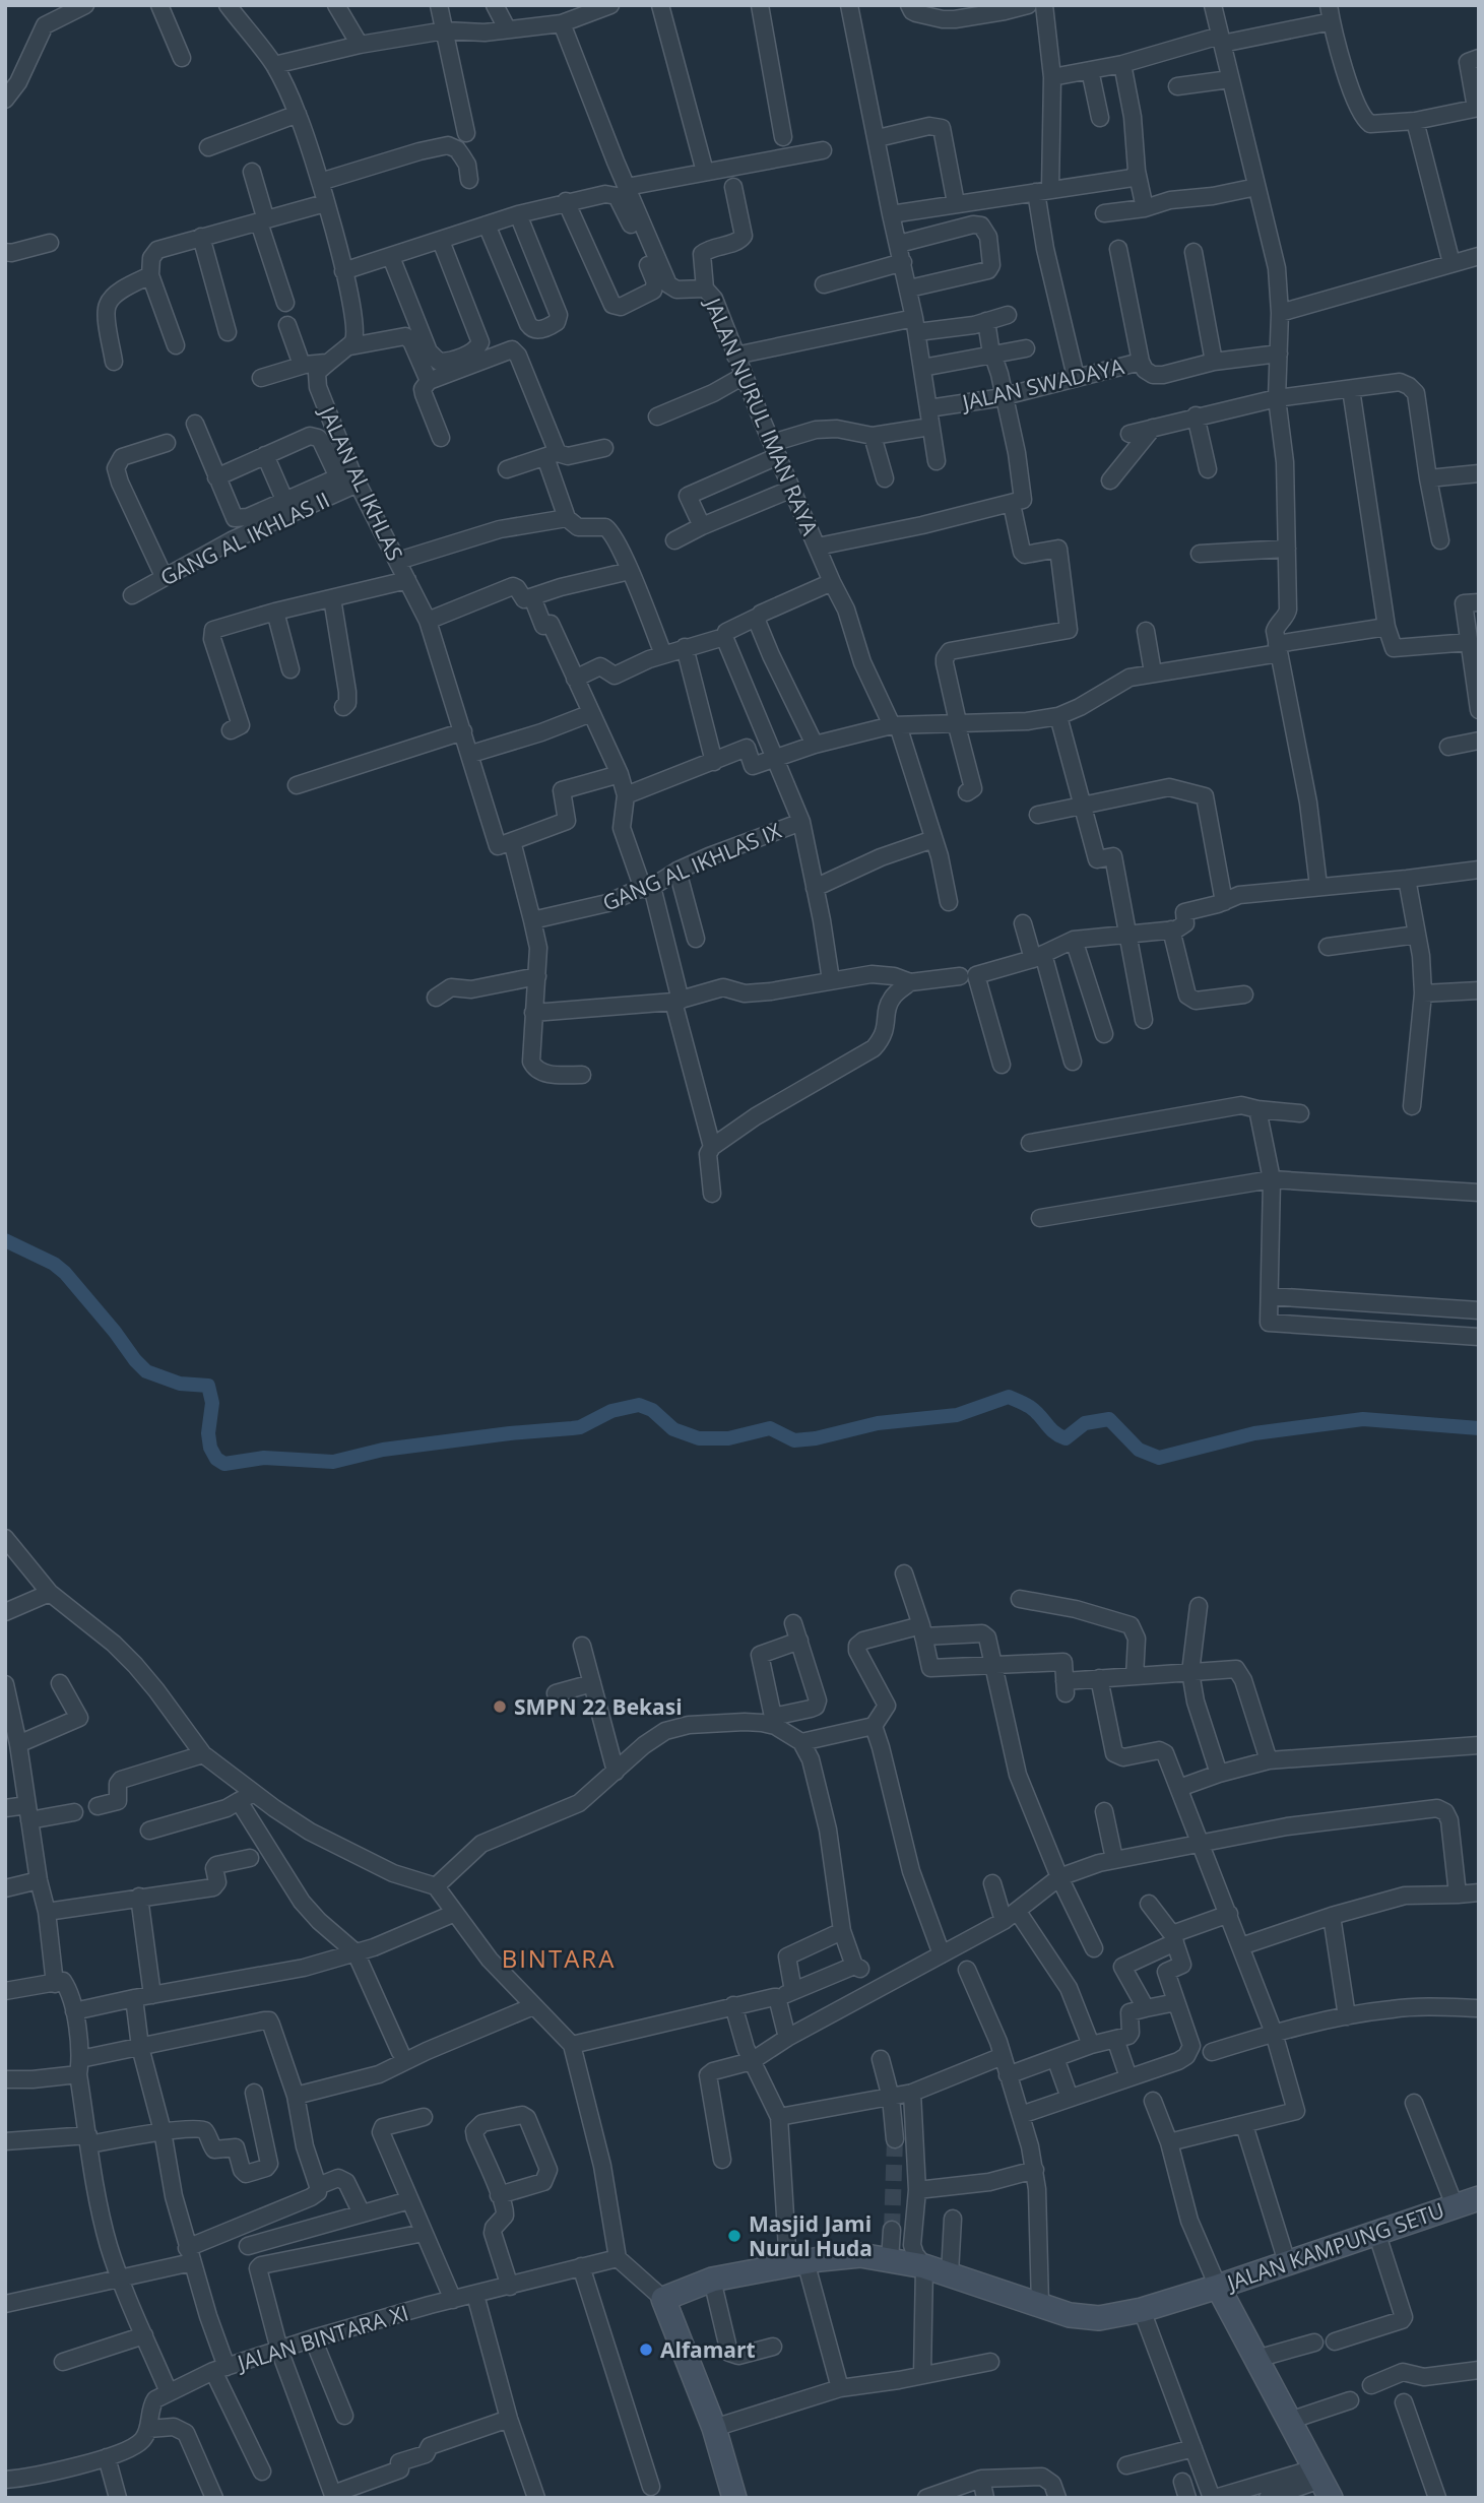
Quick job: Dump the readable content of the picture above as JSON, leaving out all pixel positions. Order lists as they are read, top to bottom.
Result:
{
  "streets": {
    "street": [
      "JALAN SWADAYA",
      "JALAN NURUL IMAN RAYA",
      "JALAN AL IKHLAS",
      "GANG AL IKHLAS II",
      "GANG AL IKHLAS IX",
      "JALAN KAMPUNG SETU",
      "JALAN BINTARA XI"
    ]
  },
  "crossings": [
    ["JALAN AL IKHLAS", "GANG AL IKHLAS II"]
  ],
  "districts": ["BINTARA"],
  "places": ["SMPN 22 Bekasi", "Masjid Jami Nurul Huda", "Alfamart"]
}
